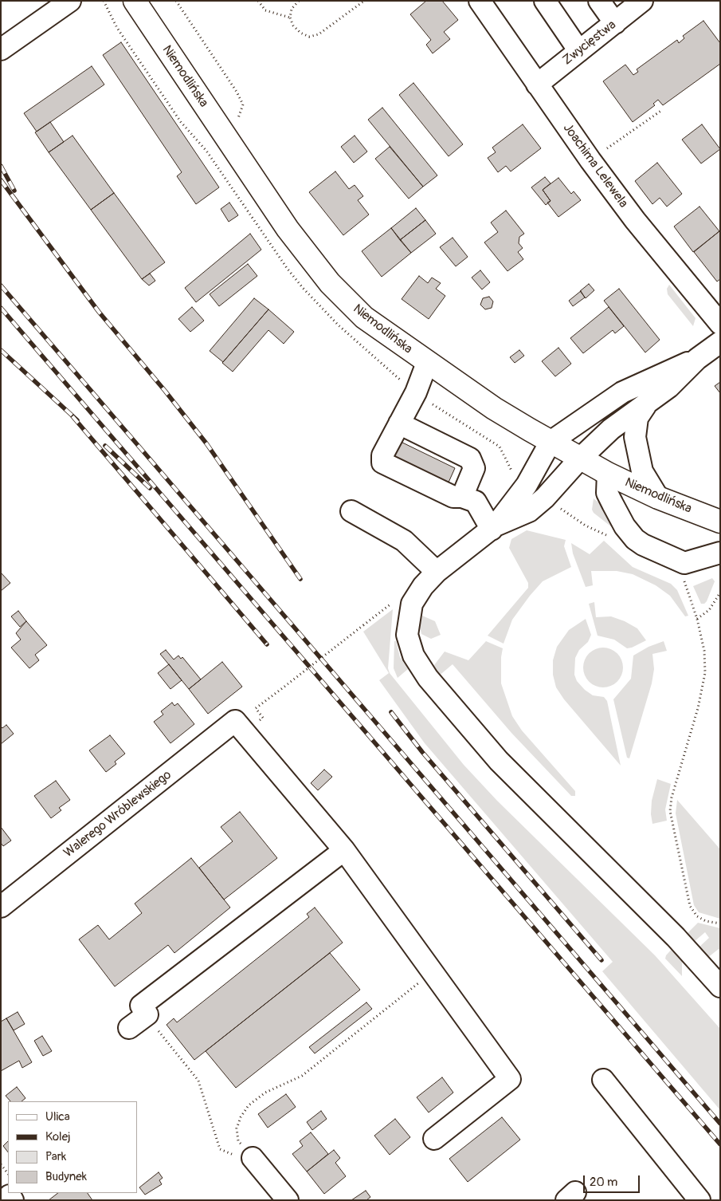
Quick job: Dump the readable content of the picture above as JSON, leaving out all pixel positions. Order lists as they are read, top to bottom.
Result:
{
  "streets": {
    "main road": ["Niemodlińska"],
    "street": ["Zwycięstwa", "Joachima Lelewela", "Walerego Wróblewskiego"]
  },
  "crossings": [
    ["Zwycięstwa", "Joachima Lelewela"]
  ],
  "legend": [
    "Ulica",
    "Kolej",
    "Park",
    "Budynek"
  ],
  "scale_bar": "20 m"
}
